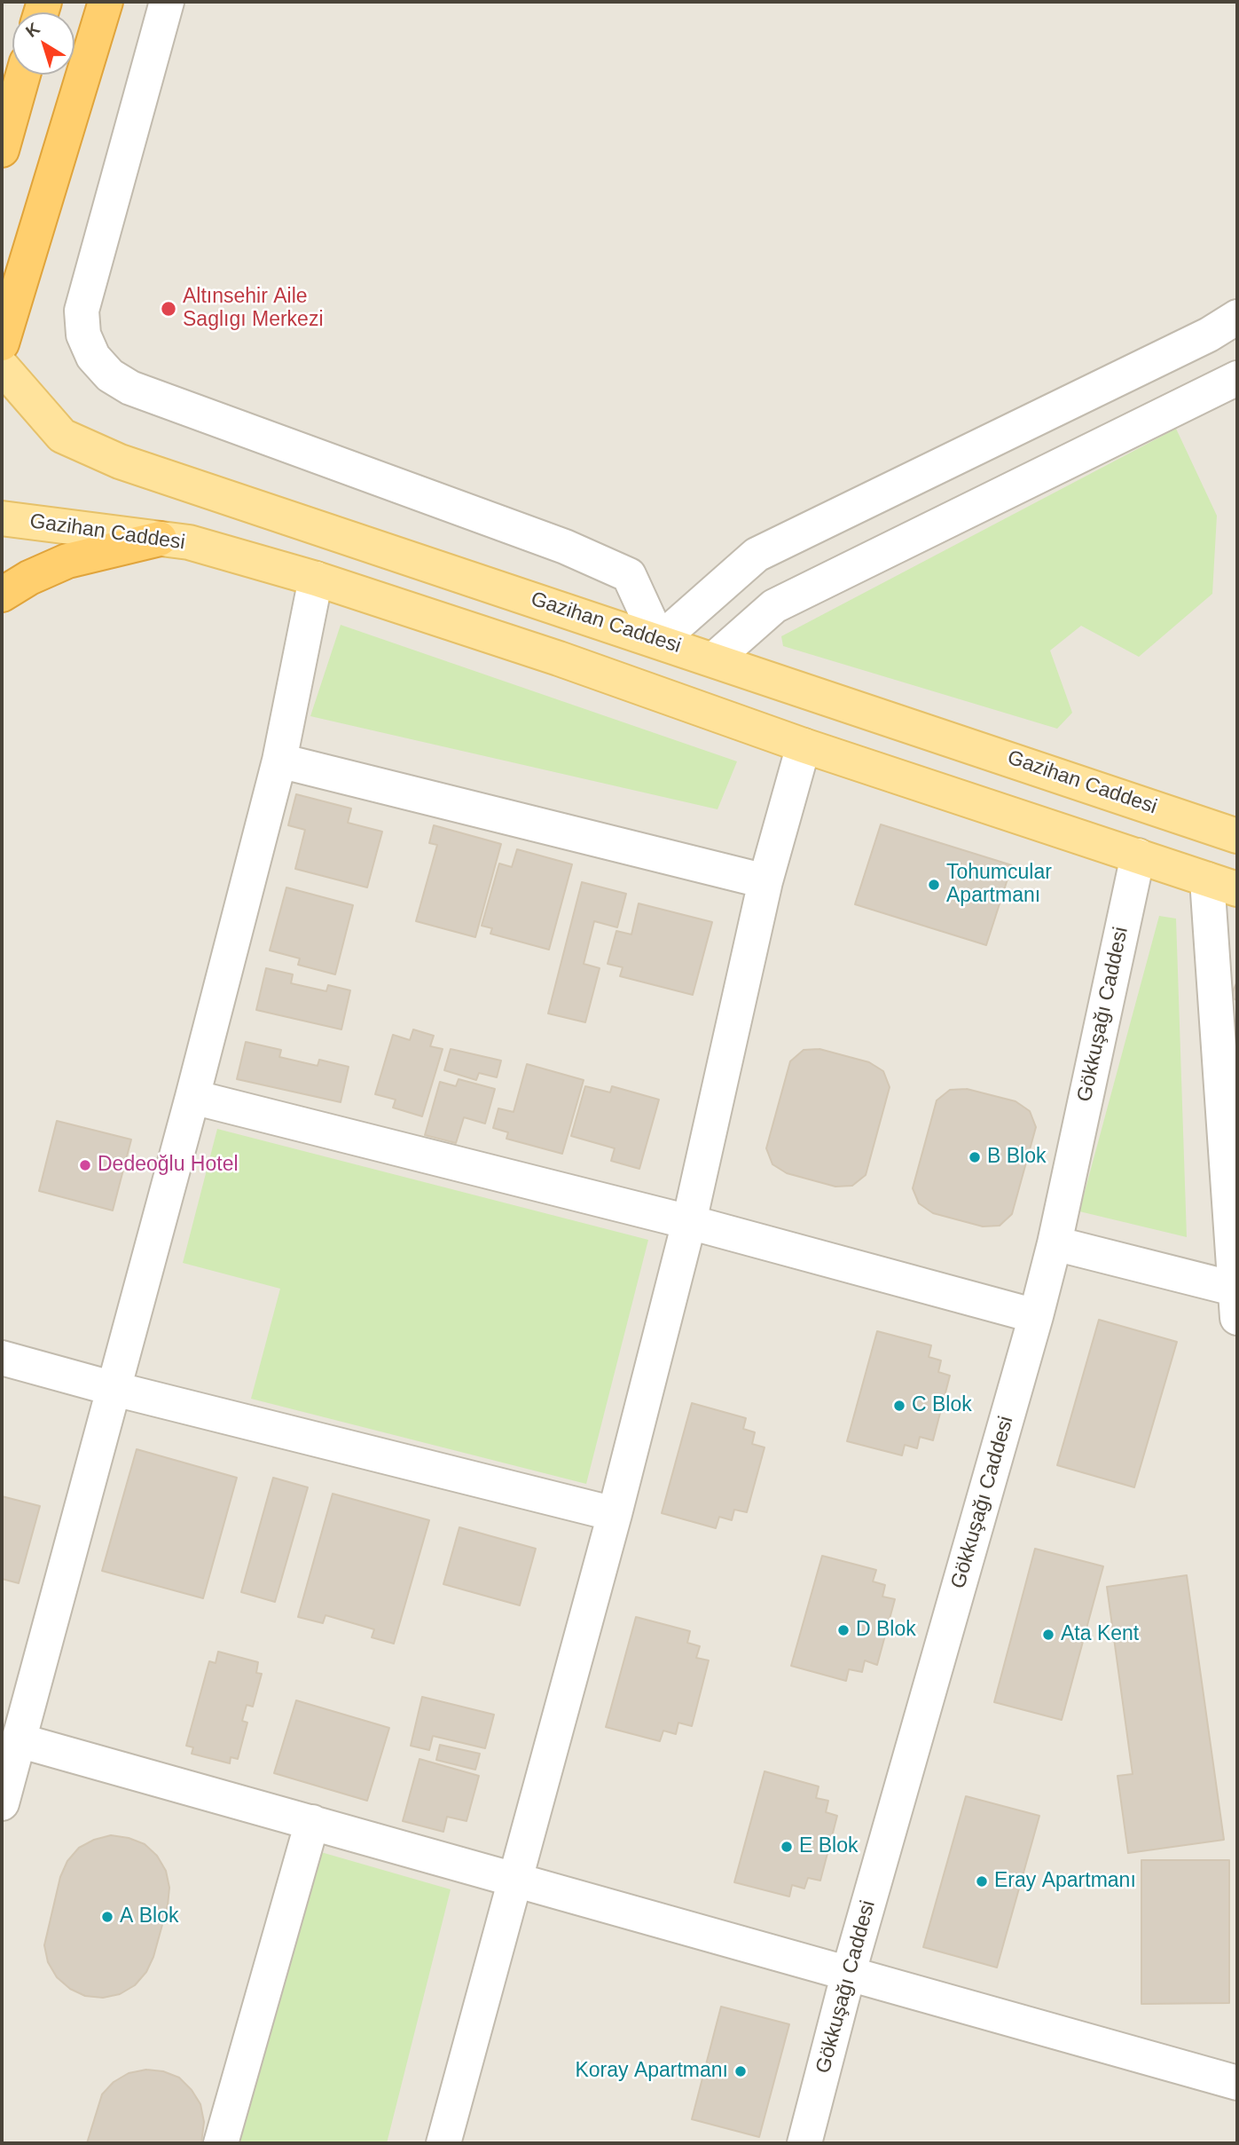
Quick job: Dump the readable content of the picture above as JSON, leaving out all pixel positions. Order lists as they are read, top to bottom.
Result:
{
  "streets": {
    "main road": ["Gazihan Caddesi"],
    "street": ["Gökkuşağı Caddesi"]
  },
  "crossings": [
    ["Gazihan Caddesi", "Gökkuşağı Caddesi"]
  ],
  "places": [
    "Altınsehir Aile Saglıgı Merkezi",
    "Tohumcular Apartmanı",
    "B Blok",
    "Dedeoğlu Hotel",
    "C Blok",
    "D Blok",
    "Ata Kent",
    "E Blok",
    "Eray Apartmanı",
    "A Blok",
    "Koray Apartmanı"
  ],
  "north": "top left"
}
